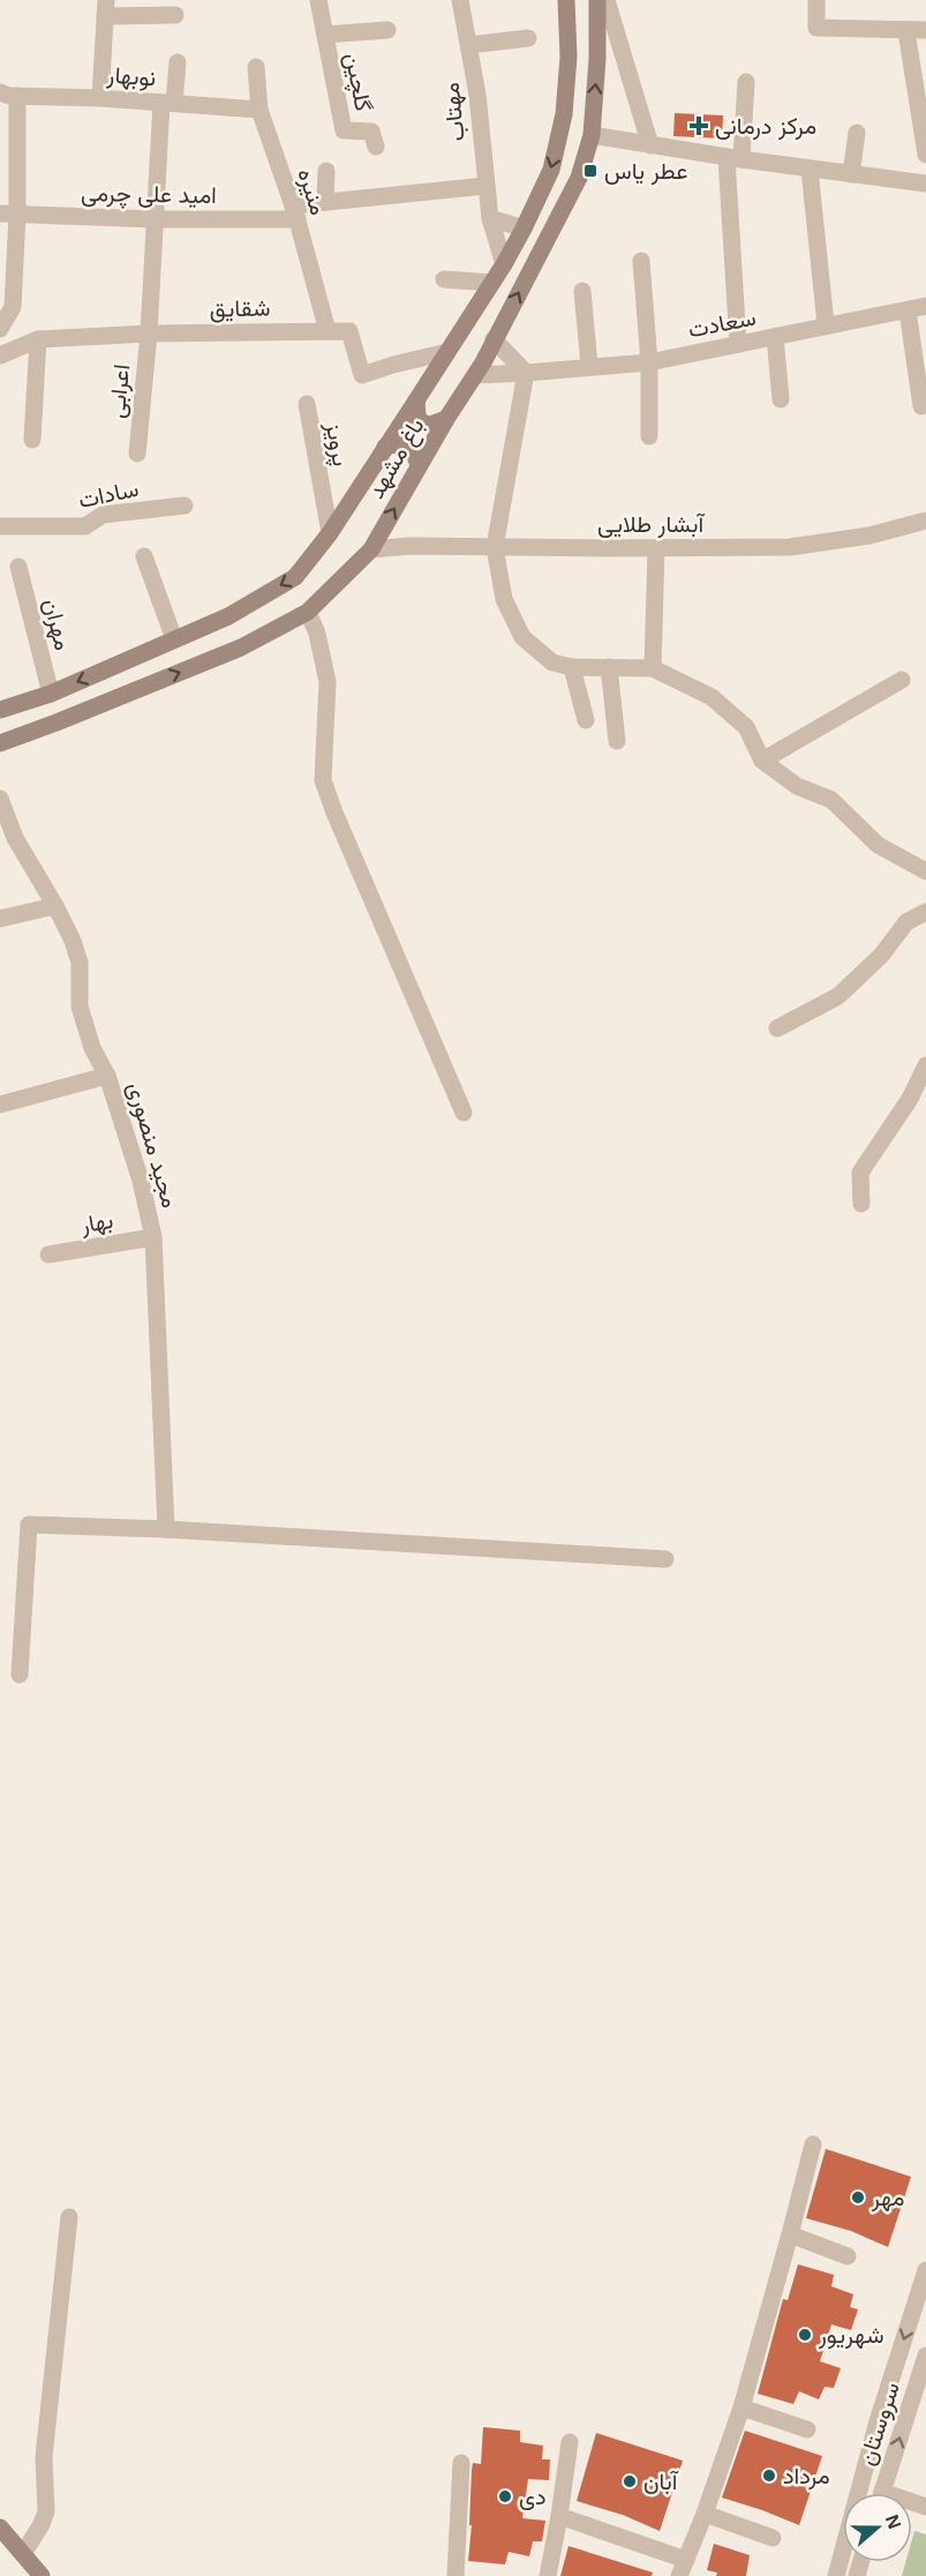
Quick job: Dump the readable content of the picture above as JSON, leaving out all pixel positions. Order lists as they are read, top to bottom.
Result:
{
  "streets": {
    "main road": ["باغ مشهد"],
    "street": [
      "نوبهار",
      "گلچین",
      "مهتاب",
      "منیره",
      "امید علی چرمی",
      "شقایق",
      "سعادت",
      "اعرابی",
      "پرویز",
      "سادات",
      "آبشار طلایی",
      "مهران",
      "مجید منصوری",
      "بهار",
      "سروستان"
    ]
  },
  "crossings": [
    ["نوبهار", "منیره"],
    ["نوبهار", "اعرابی"],
    ["مهتاب", "باغ مشهد"],
    ["منیره", "امید علی چرمی"],
    ["منیره", "شقایق"],
    ["امید علی چرمی", "اعرابی"],
    ["شقایق", "اعرابی"],
    ["شقایق", "باغ مشهد"],
    ["سعادت", "باغ مشهد"],
    ["پرویز", "باغ مشهد"],
    ["باغ مشهد", "آبشار طلایی"],
    ["باغ مشهد", "مهران"],
    ["مجید منصوری", "بهار"]
  ],
  "places": {
    "health": ["مرکز درمانی"],
    "transit": ["عطر یاس"],
    "other": [
      "مهر",
      "شهریور",
      "مرداد",
      "آبان",
      "دی"
    ]
  },
  "north": "right"
}
